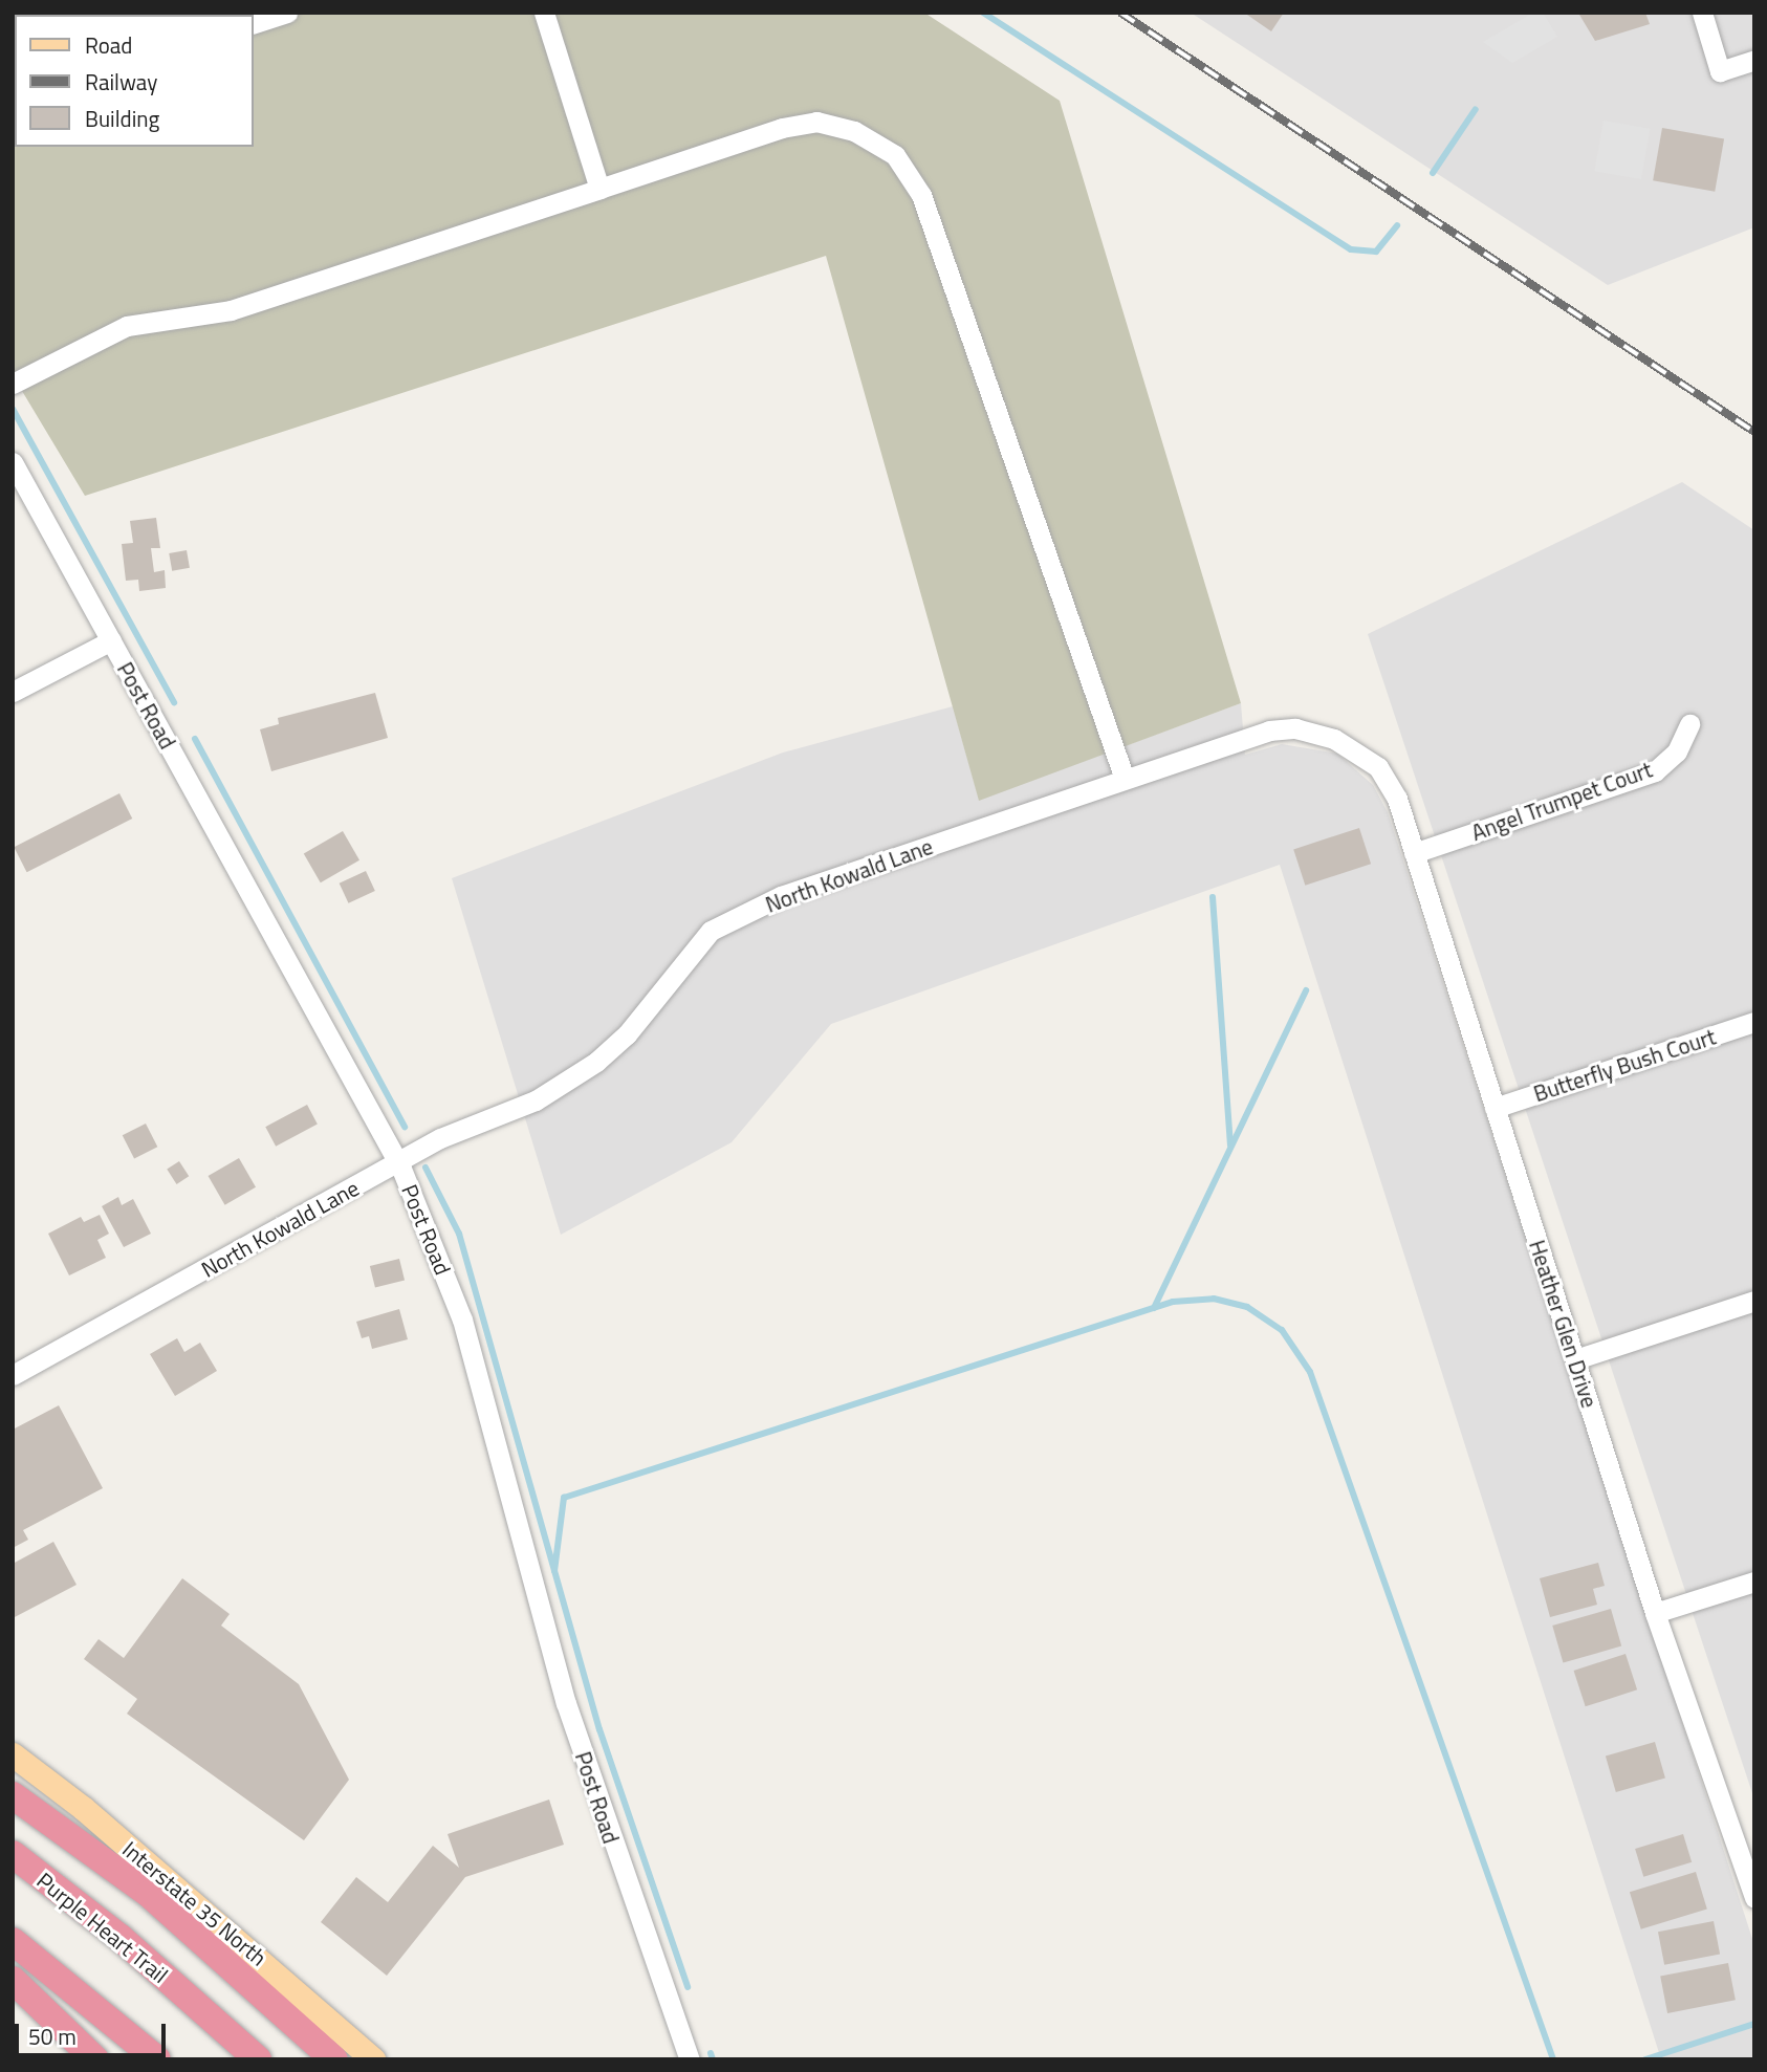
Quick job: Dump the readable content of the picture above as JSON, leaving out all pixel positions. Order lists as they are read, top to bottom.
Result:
{
  "streets": {
    "highway": ["Purple Heart Trail"],
    "main road": ["Interstate 35 North"],
    "street": [
      "Post Road",
      "Angel Trumpet Court",
      "North Kowald Lane",
      "Butterfly Bush Court",
      "Heather Glen Drive"
    ]
  },
  "crossings": [
    ["Post Road", "North Kowald Lane"],
    ["Angel Trumpet Court", "Heather Glen Drive"],
    ["North Kowald Lane", "Heather Glen Drive"],
    ["Butterfly Bush Court", "Heather Glen Drive"]
  ],
  "legend": ["Road", "Railway", "Building"],
  "scale_bar": "50 m"
}
